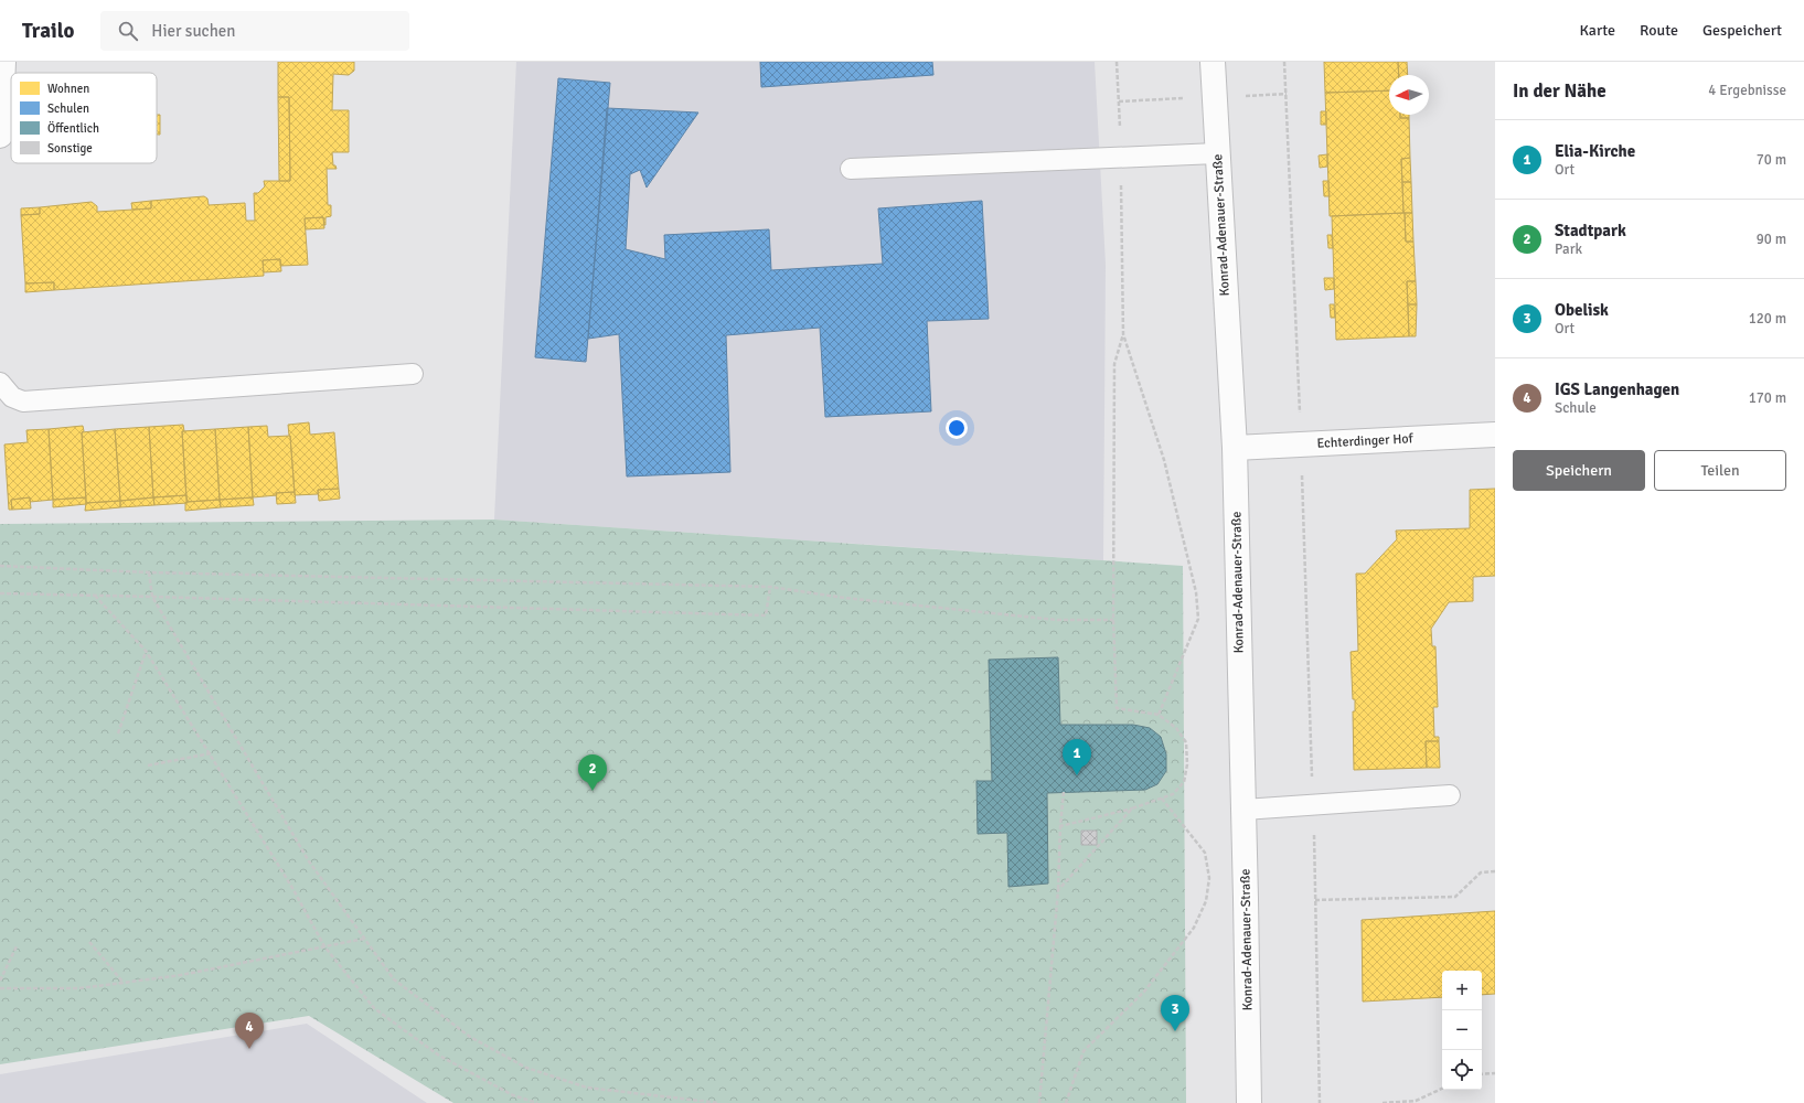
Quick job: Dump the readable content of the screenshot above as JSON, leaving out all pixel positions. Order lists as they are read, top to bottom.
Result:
{
  "streets": {
    "street": ["Konrad-Adenauer-Straße", "Echterdinger Hof"]
  },
  "crossings": [
    ["Konrad-Adenauer-Straße", "Echterdinger Hof"]
  ],
  "legend": [
    "Wohnen",
    "Schulen",
    "Öffentlich",
    "Sonstige"
  ],
  "north": "left",
  "page": {
    "header": "Trailo",
    "search": "Hier suchen",
    "nav": ["Karte", "Route", "Gespeichert"],
    "heading": ["In der Nähe", "4 Ergebnisse"],
    "list": [
      {
        "mark": "1",
        "name": "Elia-Kirche",
        "note": "Ort",
        "value": "70 m"
      },
      {
        "mark": "2",
        "name": "Stadtpark",
        "note": "Park",
        "value": "90 m"
      },
      {
        "mark": "3",
        "name": "Obelisk",
        "note": "Ort",
        "value": "120 m"
      },
      {
        "mark": "4",
        "name": "IGS Langenhagen",
        "note": "Schule",
        "value": "170 m"
      }
    ],
    "buttons": ["Speichern", "Teilen"],
    "pins": [
      "1",
      "2",
      "3",
      "4"
    ],
    "map_buttons": ["+", "−"]
  }
}
